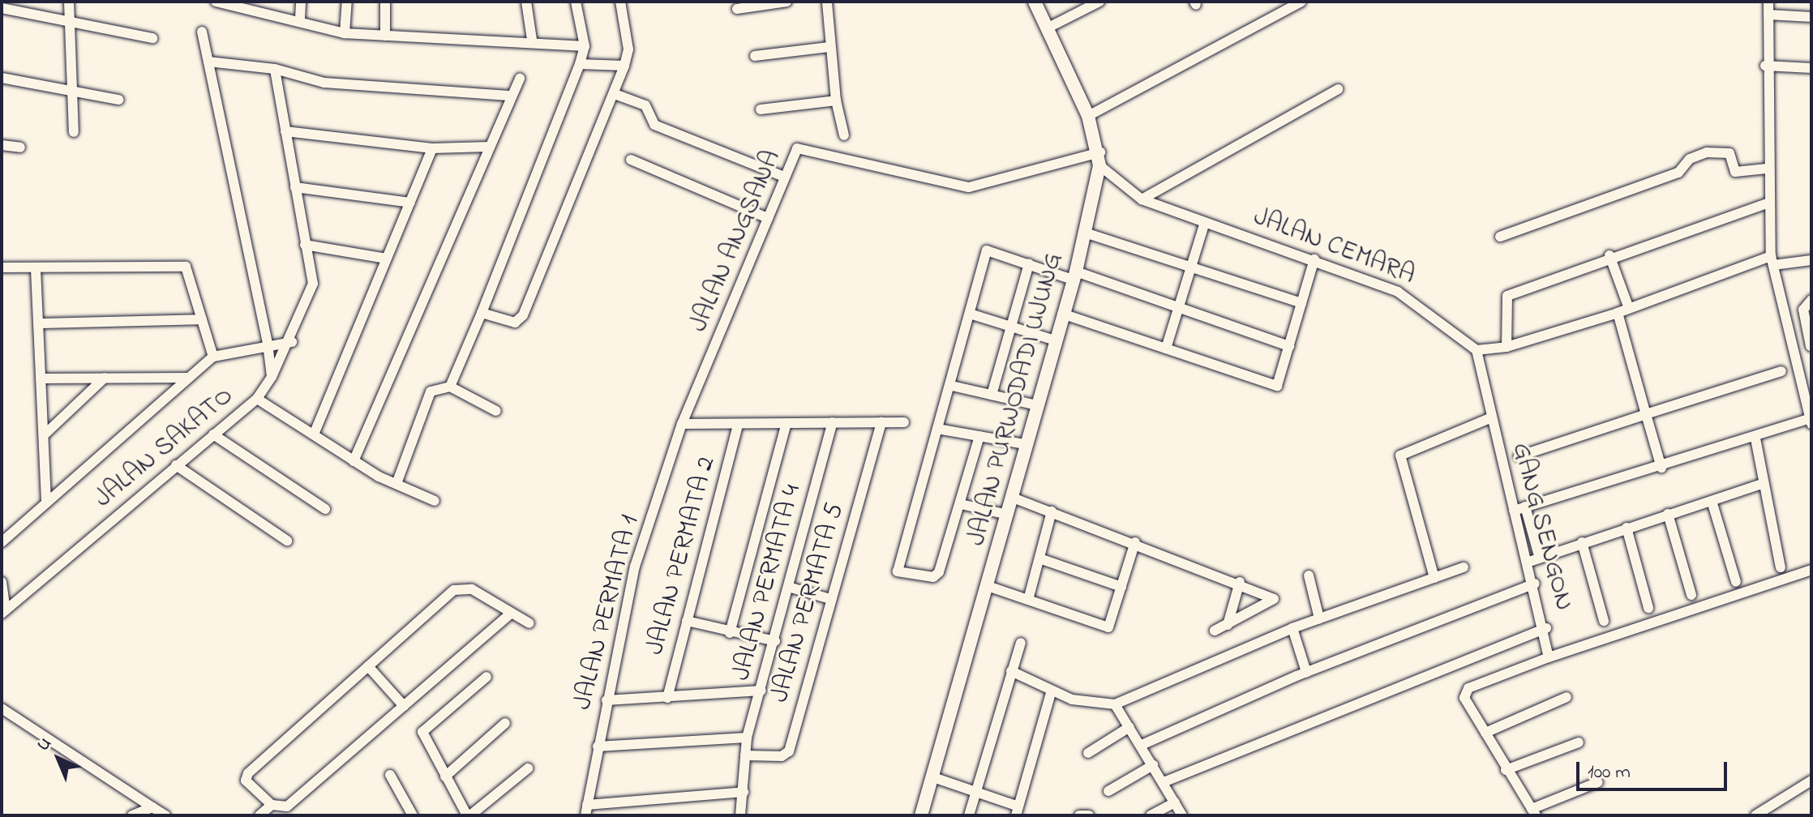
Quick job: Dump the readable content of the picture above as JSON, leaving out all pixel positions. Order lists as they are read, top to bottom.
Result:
{
  "streets": {
    "street": [
      "JALAN ANGSANA",
      "JALAN CEMARA",
      "JALAN PURWODADI UJUNG",
      "JALAN SAKATO",
      "GANG SENGON",
      "JALAN PERMATA 2",
      "JALAN PERMATA 4",
      "JALAN PERMATA 5",
      "JALAN PERMATA 1"
    ]
  },
  "crossings": [
    ["JALAN ANGSANA", "JALAN CEMARA"],
    ["JALAN ANGSANA", "JALAN PURWODADI UJUNG"],
    ["JALAN ANGSANA", "JALAN PERMATA 1"],
    ["JALAN CEMARA", "JALAN PURWODADI UJUNG"],
    ["JALAN CEMARA", "GANG SENGON"],
    ["JALAN PERMATA 4", "JALAN PERMATA 5"]
  ],
  "scale_bar": "100 m",
  "north": "top left"
}
